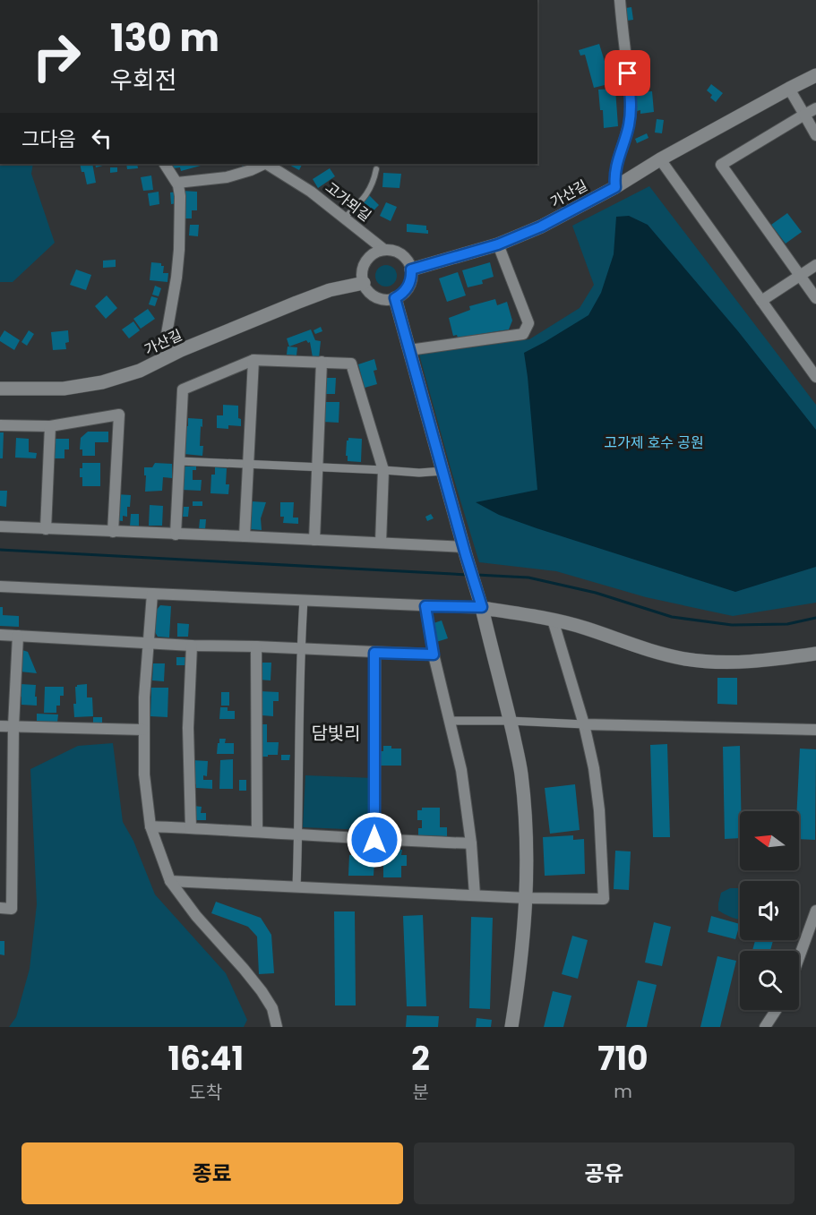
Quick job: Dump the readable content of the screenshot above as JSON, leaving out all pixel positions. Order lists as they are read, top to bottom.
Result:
{
  "streets": {
    "street": ["가산길", "고가뫼길"]
  },
  "crossings": [
    ["가산길", "고가뫼길"]
  ],
  "districts": ["담빛리"],
  "parks": ["고가제 호수 공원"],
  "north": "left",
  "page": {
    "turn": ["130 m", "우회전"],
    "then": "그다음",
    "eta": [
      "16:41",
      "도착",
      "2",
      "분",
      "710",
      "m"
    ],
    "buttons": ["종료", "공유"]
  }
}
